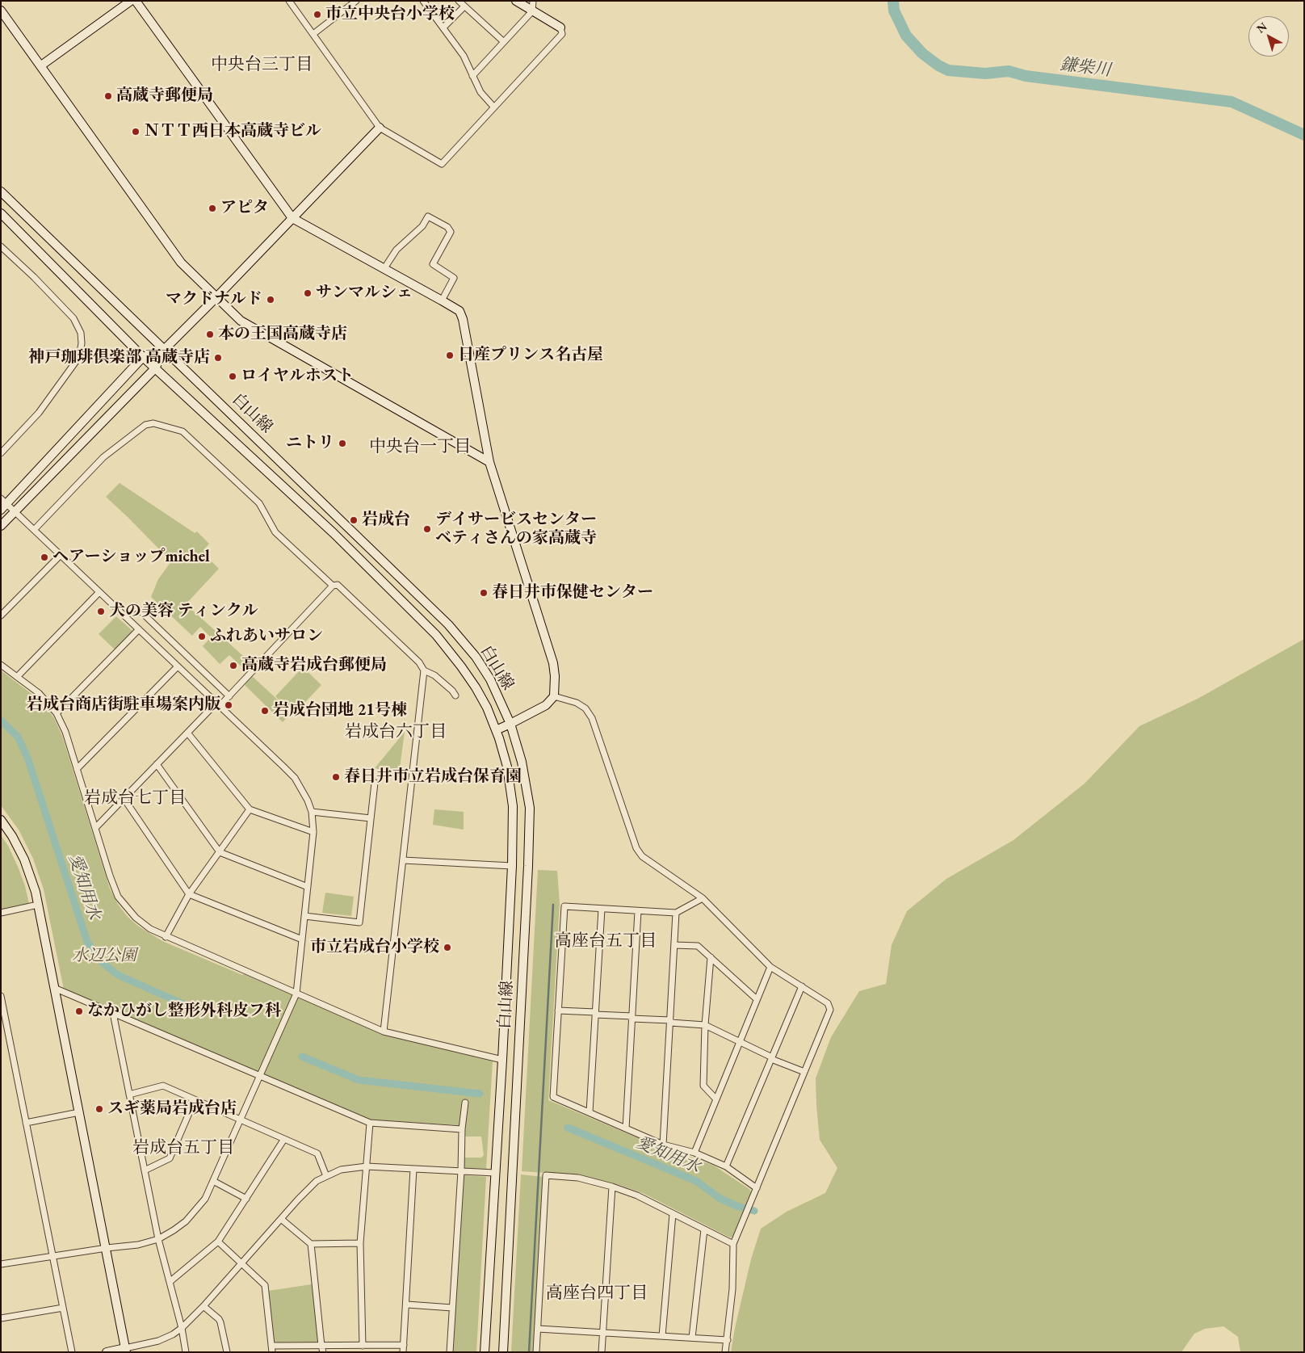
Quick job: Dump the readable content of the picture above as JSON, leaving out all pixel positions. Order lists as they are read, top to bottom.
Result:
{
  "streets": {
    "street": ["白山線"]
  },
  "districts": [
    "中央台三丁目",
    "中央台一丁目",
    "岩成台六丁目",
    "岩成台七丁目",
    "高座台五丁目",
    "岩成台五丁目",
    "高座台四丁目"
  ],
  "water": ["鎌柴川", "愛知用水"],
  "parks": ["水辺公園"],
  "places": [
    "市立中央台小学校",
    "高蔵寺郵便局",
    "ＮＴＴ西日本高蔵寺ビル",
    "アピタ",
    "サンマルシェ",
    "マクドナルド",
    "本の王国高蔵寺店",
    "日産プリンス名古屋",
    "神戸珈琲倶楽部 高蔵寺店",
    "ロイヤルホスト",
    "ニトリ",
    "岩成台",
    "デイサービスセンター ベティさんの家高蔵寺",
    "ヘアーショップmichel",
    "春日井市保健センター",
    "犬の美容 ティンクル",
    "ふれあいサロン",
    "高蔵寺岩成台郵便局",
    "岩成台商店街駐車場案内版",
    "岩成台団地 21号棟",
    "春日井市立岩成台保育園",
    "市立岩成台小学校",
    "なかひがし整形外科皮フ科",
    "スギ薬局岩成台店"
  ],
  "north": "top left"
}
